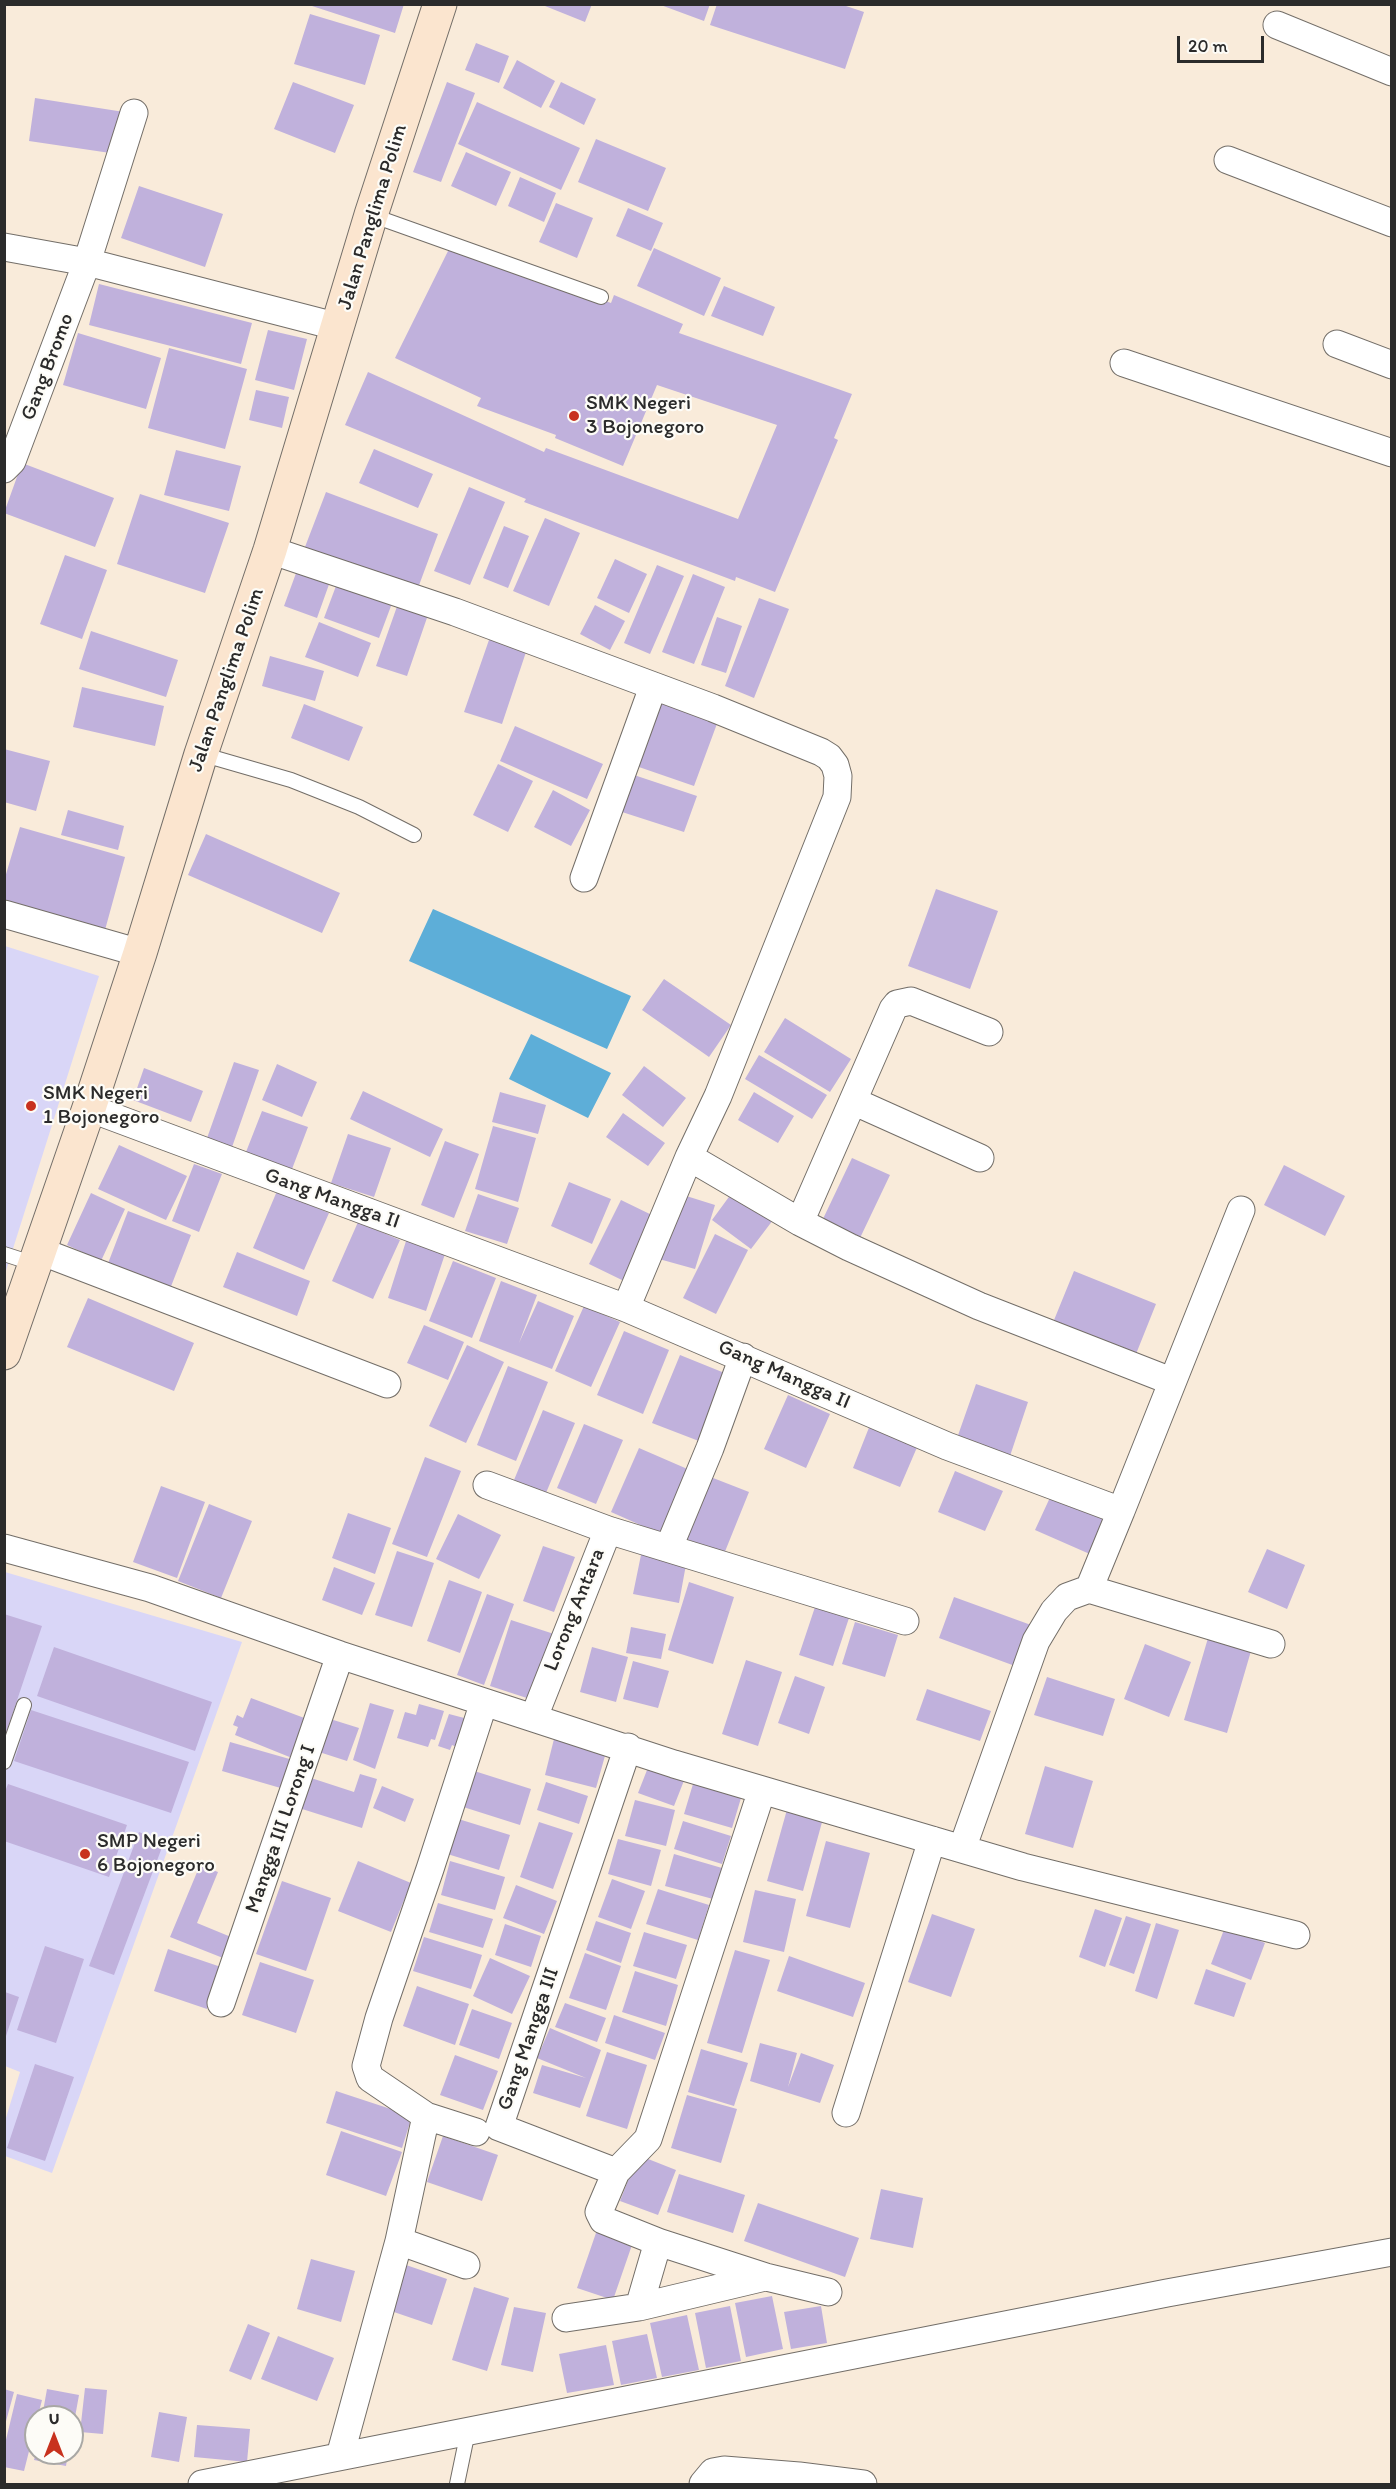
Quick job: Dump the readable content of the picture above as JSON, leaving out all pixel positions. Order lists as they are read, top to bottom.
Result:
{
  "streets": {
    "main road": ["Jalan Panglima Polim"],
    "street": [
      "Gang Bromo",
      "Gang Mangga II",
      "Lorong Antara",
      "Mangga III Lorong I",
      "Gang Mangga III"
    ]
  },
  "crossings": [
    ["Jalan Panglima Polim", "Gang Mangga II"]
  ],
  "places": ["SMK Negeri 3 Bojonegoro", "SMK Negeri 1 Bojonegoro", "SMP Negeri 6 Bojonegoro"],
  "scale_bar": "20 m",
  "north": "top"
}
